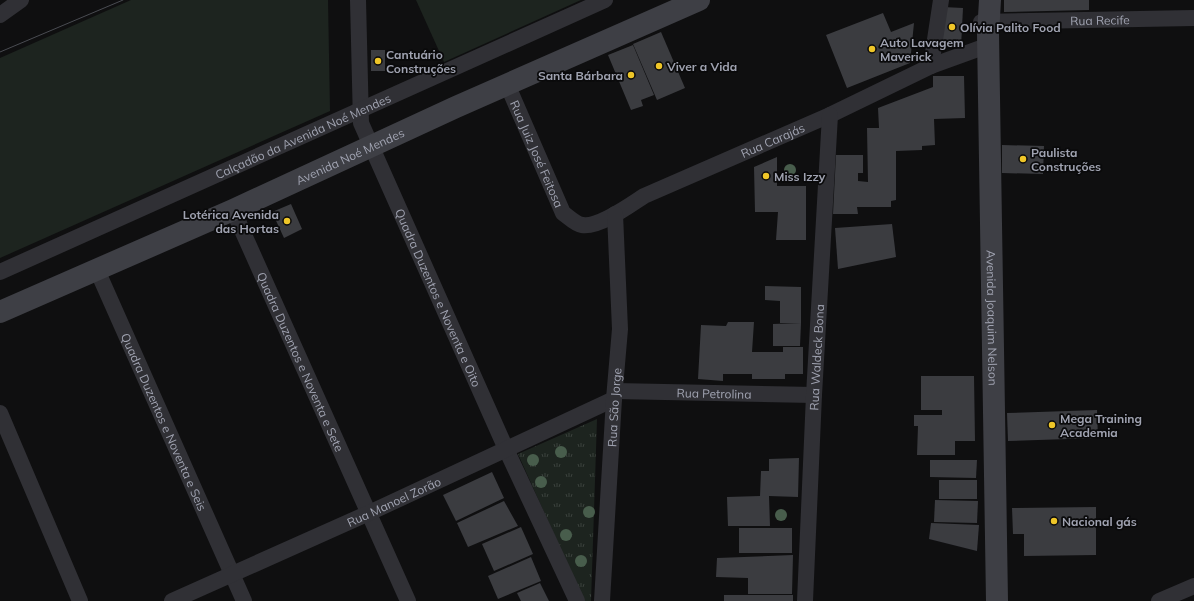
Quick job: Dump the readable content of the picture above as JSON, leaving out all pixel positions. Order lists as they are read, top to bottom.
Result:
{
  "streets": {
    "main road": ["Avenida Noé Mendes", "Avenida Joaquim Nelson"],
    "street": [
      "Rua Recife",
      "Calçadão da Avenida Noé Mendes",
      "Rua Carajás",
      "Rua Juiz José Feitosa",
      "Quadra Duzentos e Noventa e Oito",
      "Rua Waldeck Bona",
      "Quadra Duzentos e Noventa e Sete",
      "Rua Petrolina",
      "Rua São Jorge",
      "Quadra Duzentos e Noventa e Seis",
      "Rua Manoel Zorão"
    ]
  },
  "crossings": [
    ["Rua Recife", "Rua Carajás"],
    ["Rua Recife", "Avenida Joaquim Nelson"],
    ["Calçadão da Avenida Noé Mendes", "Quadra Duzentos e Noventa e Oito"],
    ["Rua Carajás", "Rua Juiz José Feitosa"],
    ["Rua Carajás", "Rua Waldeck Bona"],
    ["Rua Carajás", "Rua São Jorge"],
    ["Rua Juiz José Feitosa", "Avenida Noé Mendes"],
    ["Rua Juiz José Feitosa", "Rua São Jorge"],
    ["Avenida Noé Mendes", "Quadra Duzentos e Noventa e Oito"],
    ["Avenida Noé Mendes", "Quadra Duzentos e Noventa e Sete"],
    ["Avenida Noé Mendes", "Quadra Duzentos e Noventa e Seis"],
    ["Quadra Duzentos e Noventa e Oito", "Rua Manoel Zorão"],
    ["Rua Waldeck Bona", "Rua Petrolina"],
    ["Quadra Duzentos e Noventa e Sete", "Rua Manoel Zorão"],
    ["Rua Petrolina", "Rua São Jorge"],
    ["Rua Petrolina", "Rua Manoel Zorão"],
    ["Rua São Jorge", "Rua Manoel Zorão"],
    ["Quadra Duzentos e Noventa e Seis", "Rua Manoel Zorão"]
  ],
  "places": [
    "Olívia Palito Food",
    "Auto Lavagem Maverick",
    "Cantuário Construções",
    "Viver a Vida",
    "Santa Bárbara",
    "Paulista Construções",
    "Miss Izzy",
    "Lotérica Avenida das Hortas",
    "Mega Training Academia",
    "Nacional gás"
  ]
}
